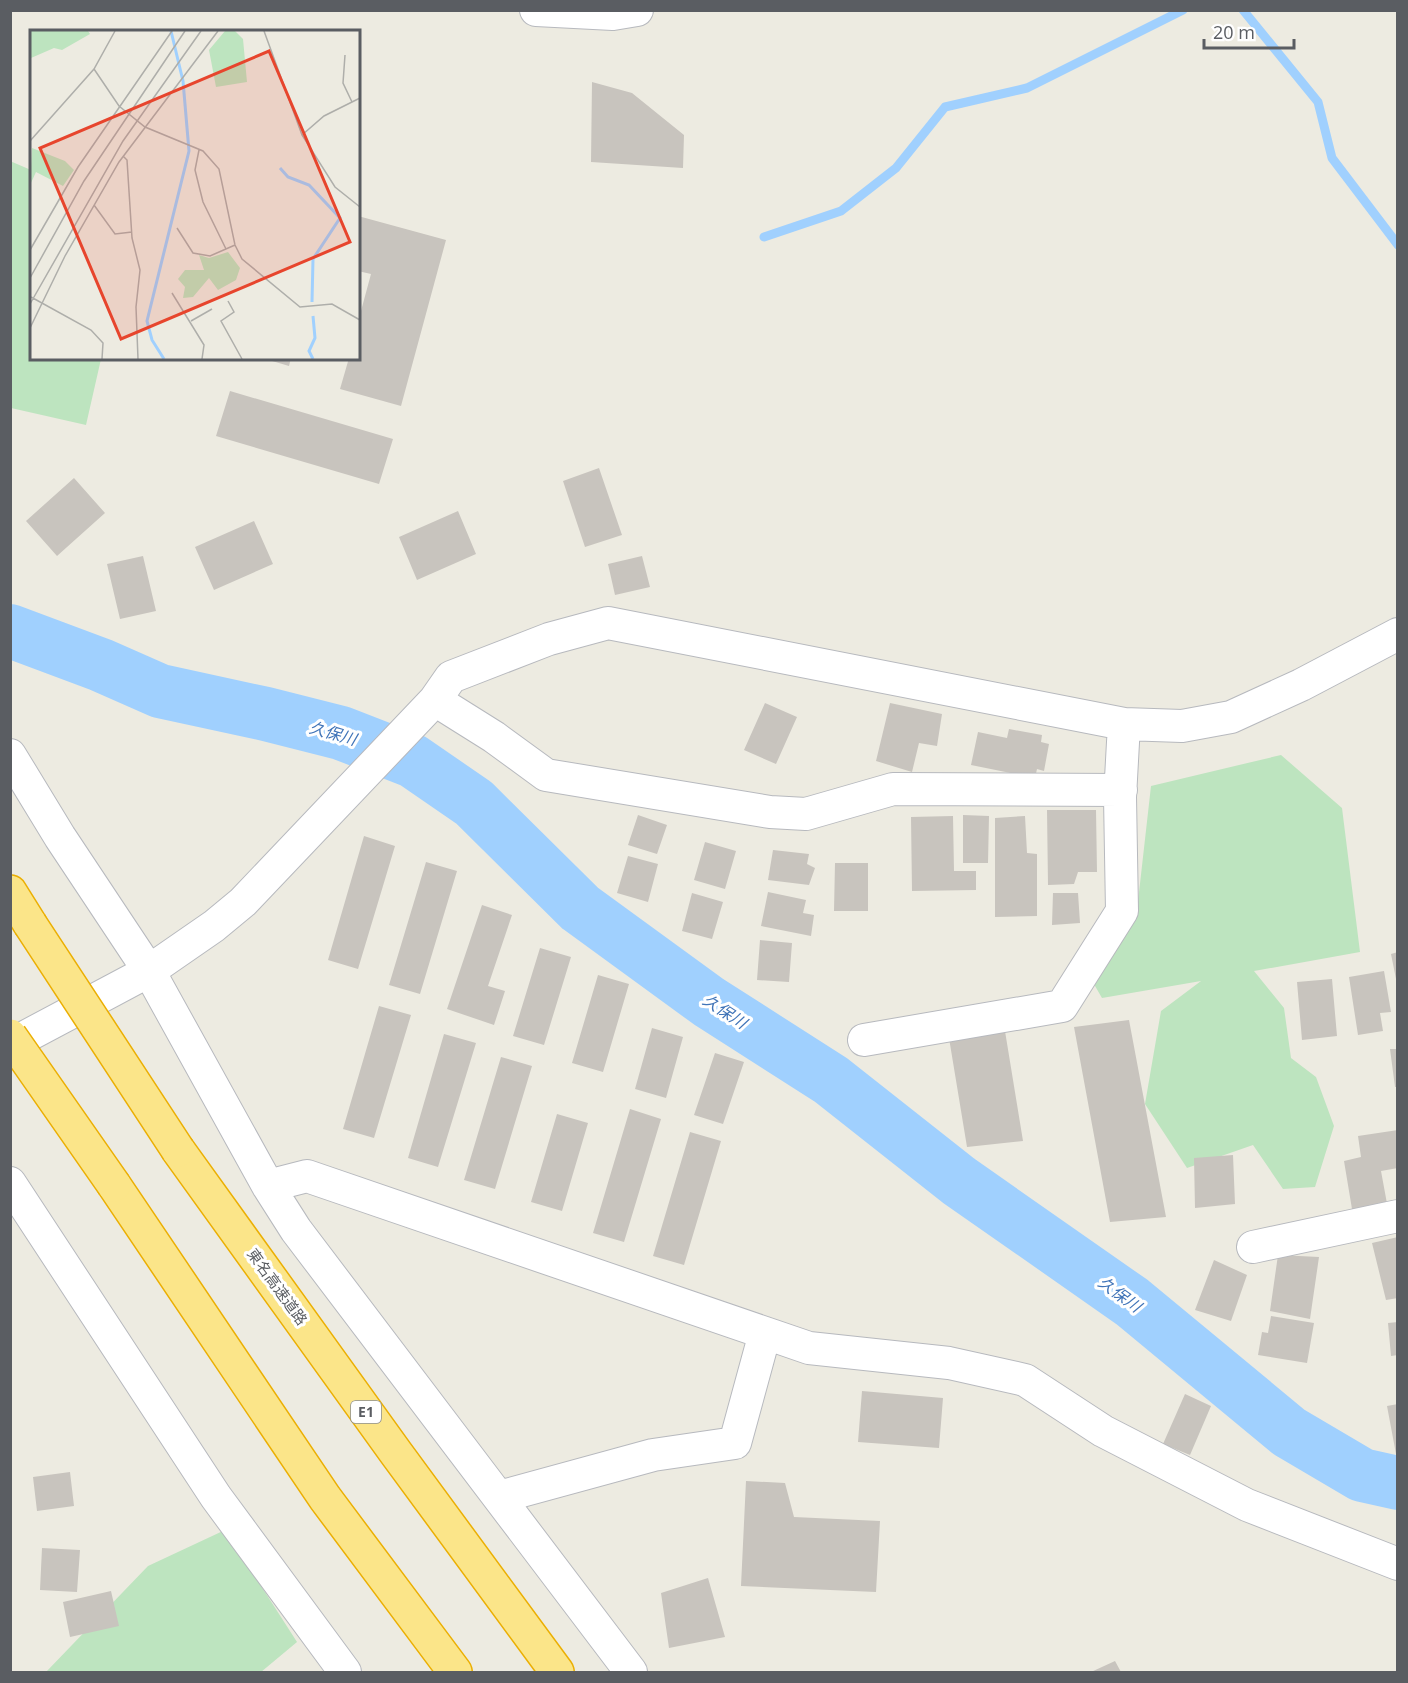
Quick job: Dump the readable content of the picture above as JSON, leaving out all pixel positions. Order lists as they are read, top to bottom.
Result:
{
  "streets": {
    "highway": ["東名高速道路", "E1"]
  },
  "water": ["久保川"],
  "scale_bar": "20 m"
}
